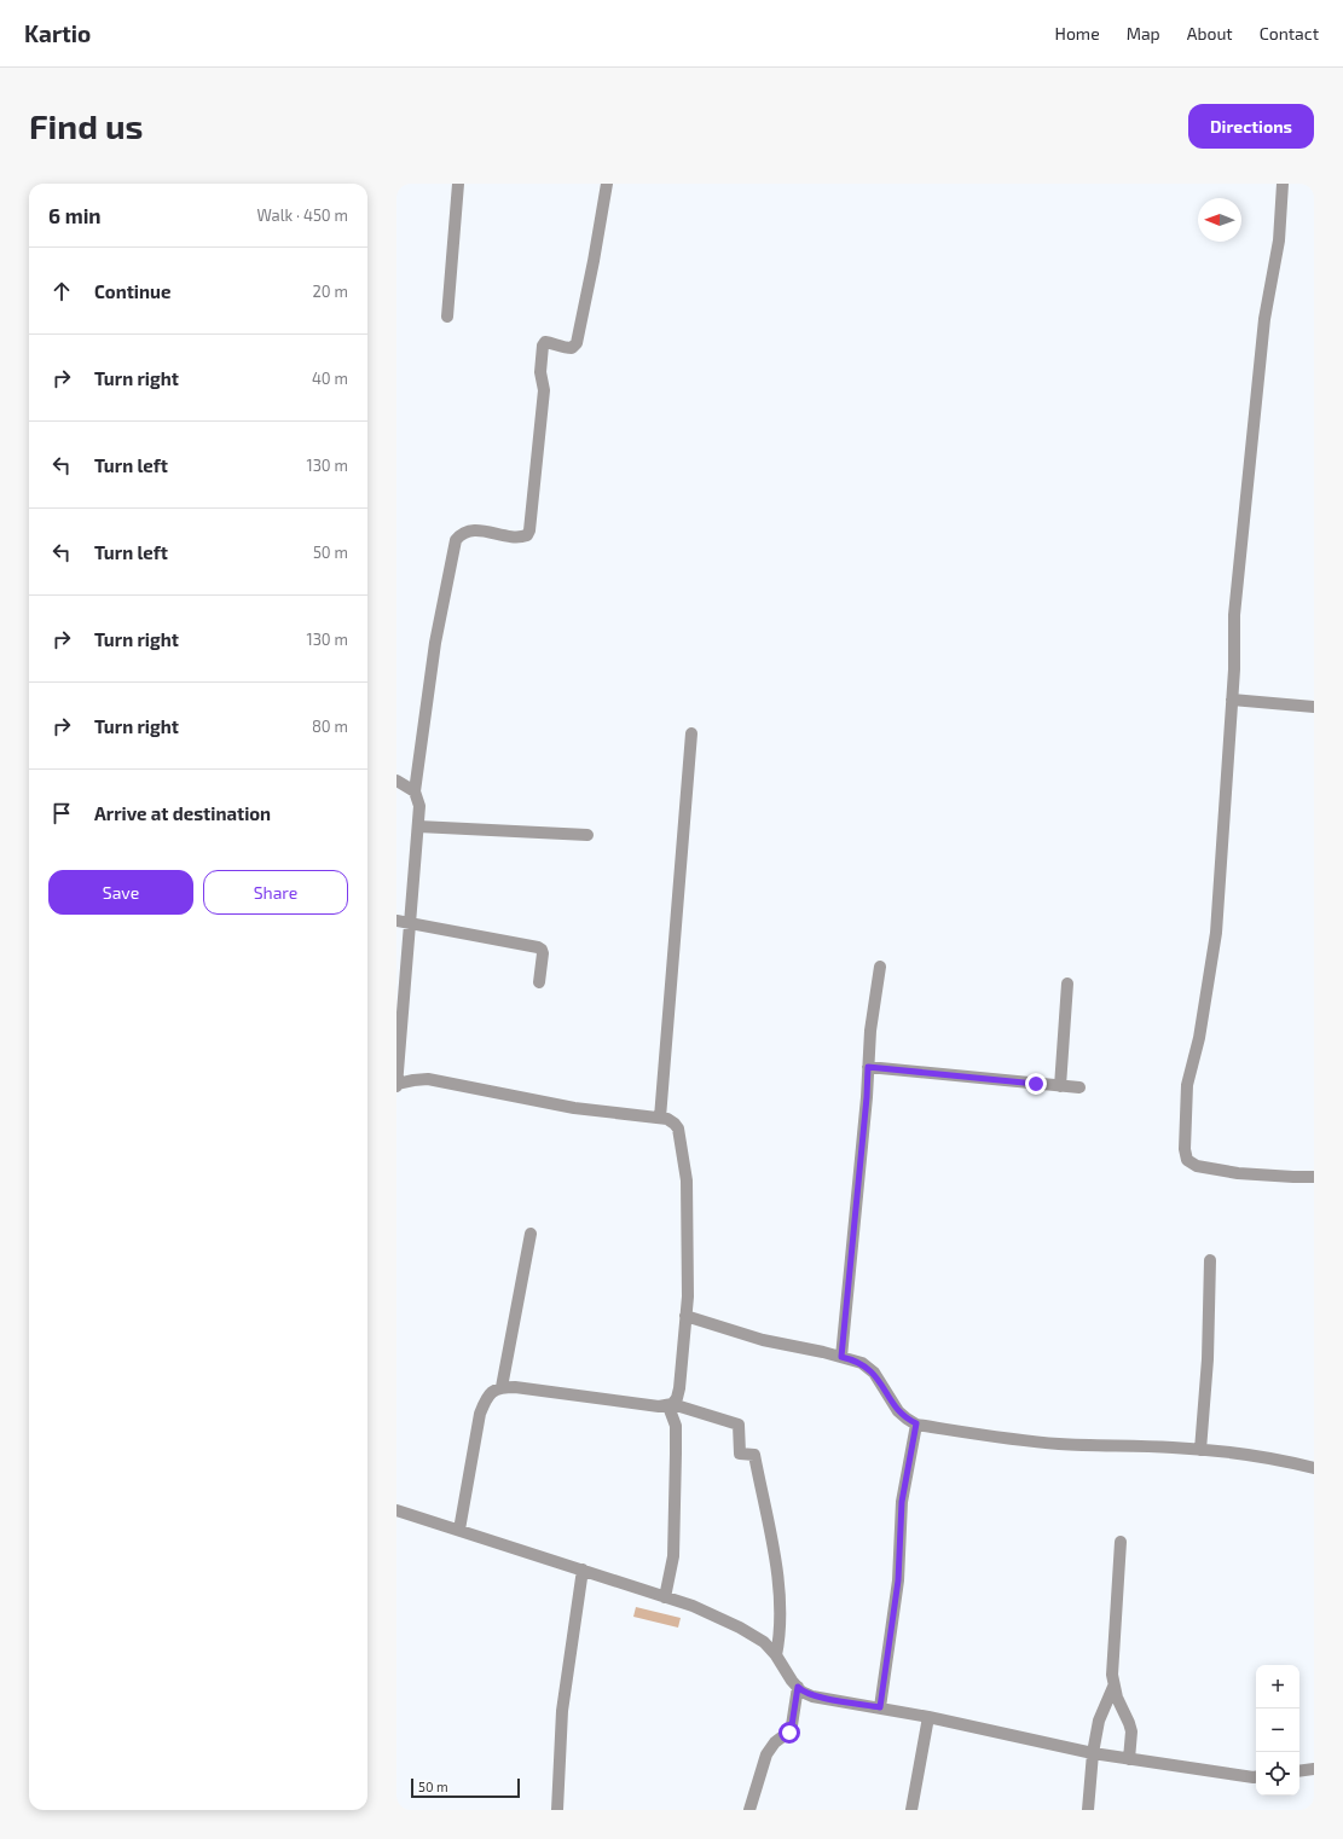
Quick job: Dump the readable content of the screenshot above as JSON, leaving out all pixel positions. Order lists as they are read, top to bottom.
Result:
{
  "scale_bar": "50 m",
  "north": "left",
  "page": {
    "header": "Kartio",
    "nav": [
      "Home",
      "Map",
      "About",
      "Contact"
    ],
    "buttons": [
      "Directions",
      ["Save", "Share"]
    ],
    "title": "Find us",
    "heading": ["6 min", "Walk · 450 m"],
    "list": [
      ["Continue", "20 m"],
      ["Turn right", "40 m"],
      ["Turn left", "130 m"],
      ["Turn left", "50 m"],
      ["Turn right", "130 m"],
      ["Turn right", "80 m"],
      "Arrive at destination"
    ],
    "map_buttons": ["+", "−"],
    "scale": "50 m"
  }
}
